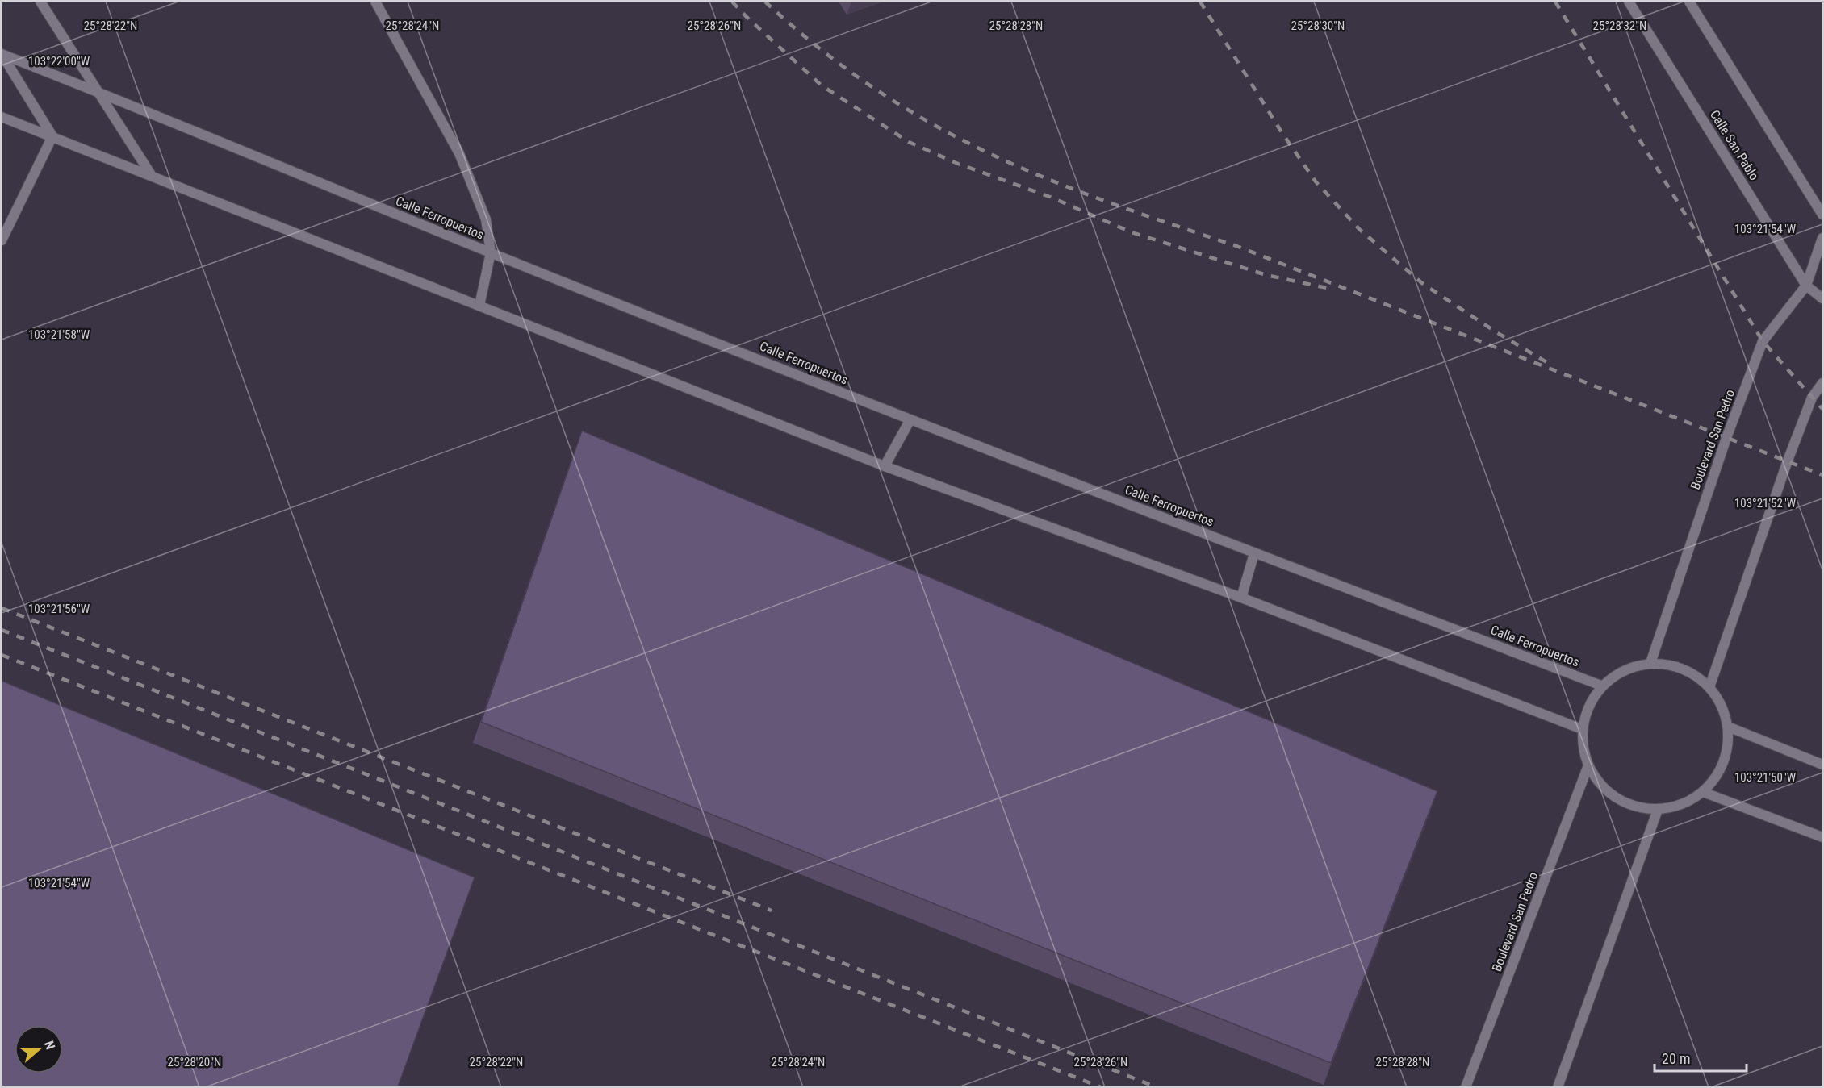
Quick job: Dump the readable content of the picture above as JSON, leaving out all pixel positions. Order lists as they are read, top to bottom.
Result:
{
  "streets": {
    "street": ["Calle San Pablo", "Calle Ferropuertos", "Boulevard San Pedro"]
  },
  "crossings": [
    ["Calle San Pablo", "Boulevard San Pedro"],
    ["Calle Ferropuertos", "Boulevard San Pedro"]
  ],
  "scale_bar": "20 m",
  "north": "right",
  "coordinates": [
    "25°28'22\"N",
    "25°28'24\"N",
    "25°28'26\"N",
    "25°28'28\"N",
    "25°28'30\"N",
    "25°28'32\"N",
    "103°22'00\"W",
    "103°21'54\"W",
    "103°21'58\"W",
    "103°21'52\"W",
    "103°21'56\"W",
    "103°21'50\"W",
    "25°28'20\"N"
  ]
}
